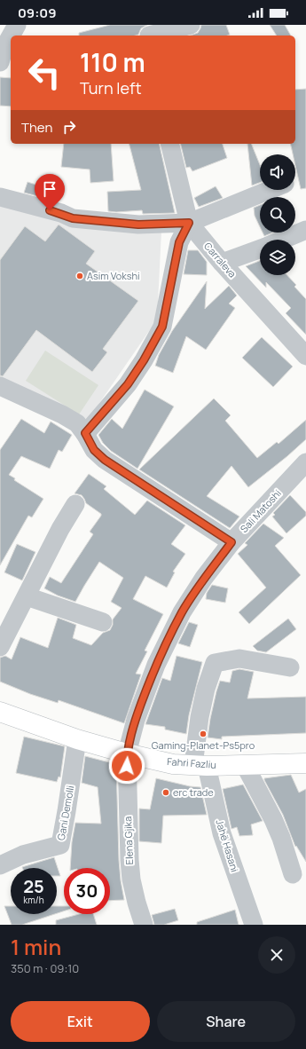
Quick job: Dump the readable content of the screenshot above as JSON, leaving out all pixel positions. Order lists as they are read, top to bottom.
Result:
{
  "streets": {
    "main road": ["Fahri Fazliu"],
    "street": [
      "Carraleva",
      "Sali Matoshi",
      "Gani Demolli",
      "Elena Gjika",
      "Jahë Hasani"
    ]
  },
  "crossings": [
    ["Sali Matoshi", "Fahri Fazliu"],
    ["Sali Matoshi", "Elena Gjika"],
    ["Fahri Fazliu", "Gani Demolli"],
    ["Fahri Fazliu", "Elena Gjika"],
    ["Fahri Fazliu", "Jahë Hasani"]
  ],
  "places": ["Asim Vokshi", "Gaming-Planet-Ps5pro", "erc trade"],
  "page": {
    "status": "09:09",
    "turn": ["110 m", "Turn left"],
    "then": "Then",
    "speed": "25 km/h",
    "limit": "30",
    "heading": ["1 min", "350 m · 09:10"],
    "buttons": ["Exit", "Share"]
  }
}
